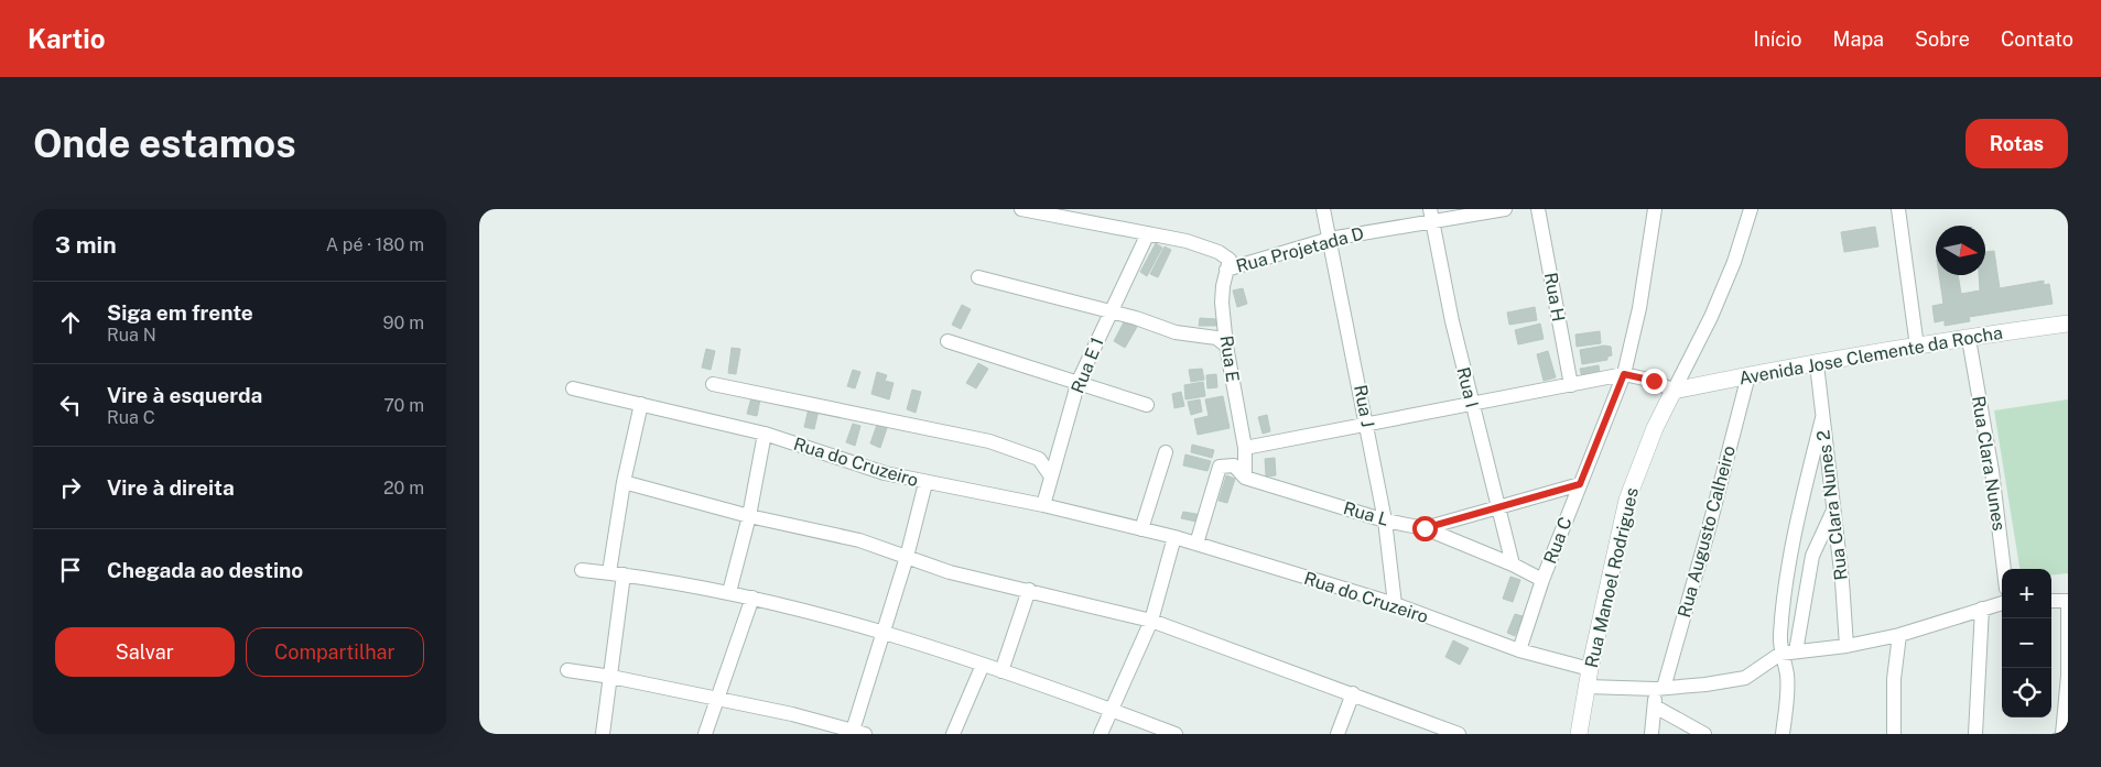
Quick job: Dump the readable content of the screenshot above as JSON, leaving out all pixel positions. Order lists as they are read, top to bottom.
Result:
{
  "streets": {
    "street": [
      "Rua Projetada D",
      "Rua H",
      "Avenida Jose Clemente da Rocha",
      "Rua E",
      "Rua E 1",
      "Rua I",
      "Rua J",
      "Rua do Cruzeiro",
      "Rua Clara Nunes",
      "Rua Clara Nunes 2",
      "Rua L",
      "Rua Augusto Calheiro",
      "Rua C",
      "Rua Manoel Rodrigues"
    ]
  },
  "crossings": [
    ["Rua Projetada D", "Rua E"],
    ["Rua Projetada D", "Rua I"],
    ["Rua Projetada D", "Rua J"],
    ["Avenida Jose Clemente da Rocha", "Rua Clara Nunes"],
    ["Avenida Jose Clemente da Rocha", "Rua Clara Nunes 2"],
    ["Avenida Jose Clemente da Rocha", "Rua Augusto Calheiro"],
    ["Avenida Jose Clemente da Rocha", "Rua Manoel Rodrigues"],
    ["Rua E 1", "Rua do Cruzeiro"],
    ["Rua I", "Rua L"],
    ["Rua J", "Rua do Cruzeiro"],
    ["Rua J", "Rua L"],
    ["Rua do Cruzeiro", "Rua L"],
    ["Rua do Cruzeiro", "Rua C"],
    ["Rua do Cruzeiro", "Rua Manoel Rodrigues"],
    ["Rua L", "Rua C"]
  ],
  "north": "right",
  "page": {
    "header": "Kartio",
    "nav": [
      "Início",
      "Mapa",
      "Sobre",
      "Contato"
    ],
    "buttons": [
      "Rotas",
      ["Salvar", "Compartilhar"]
    ],
    "title": "Onde estamos",
    "heading": ["3 min", "A pé · 180 m"],
    "list": [
      ["Siga em frente", "Rua N", "90 m"],
      ["Vire à esquerda", "Rua C", "70 m"],
      ["Vire à direita", "20 m"],
      "Chegada ao destino"
    ],
    "map_buttons": ["+", "−"]
  }
}
